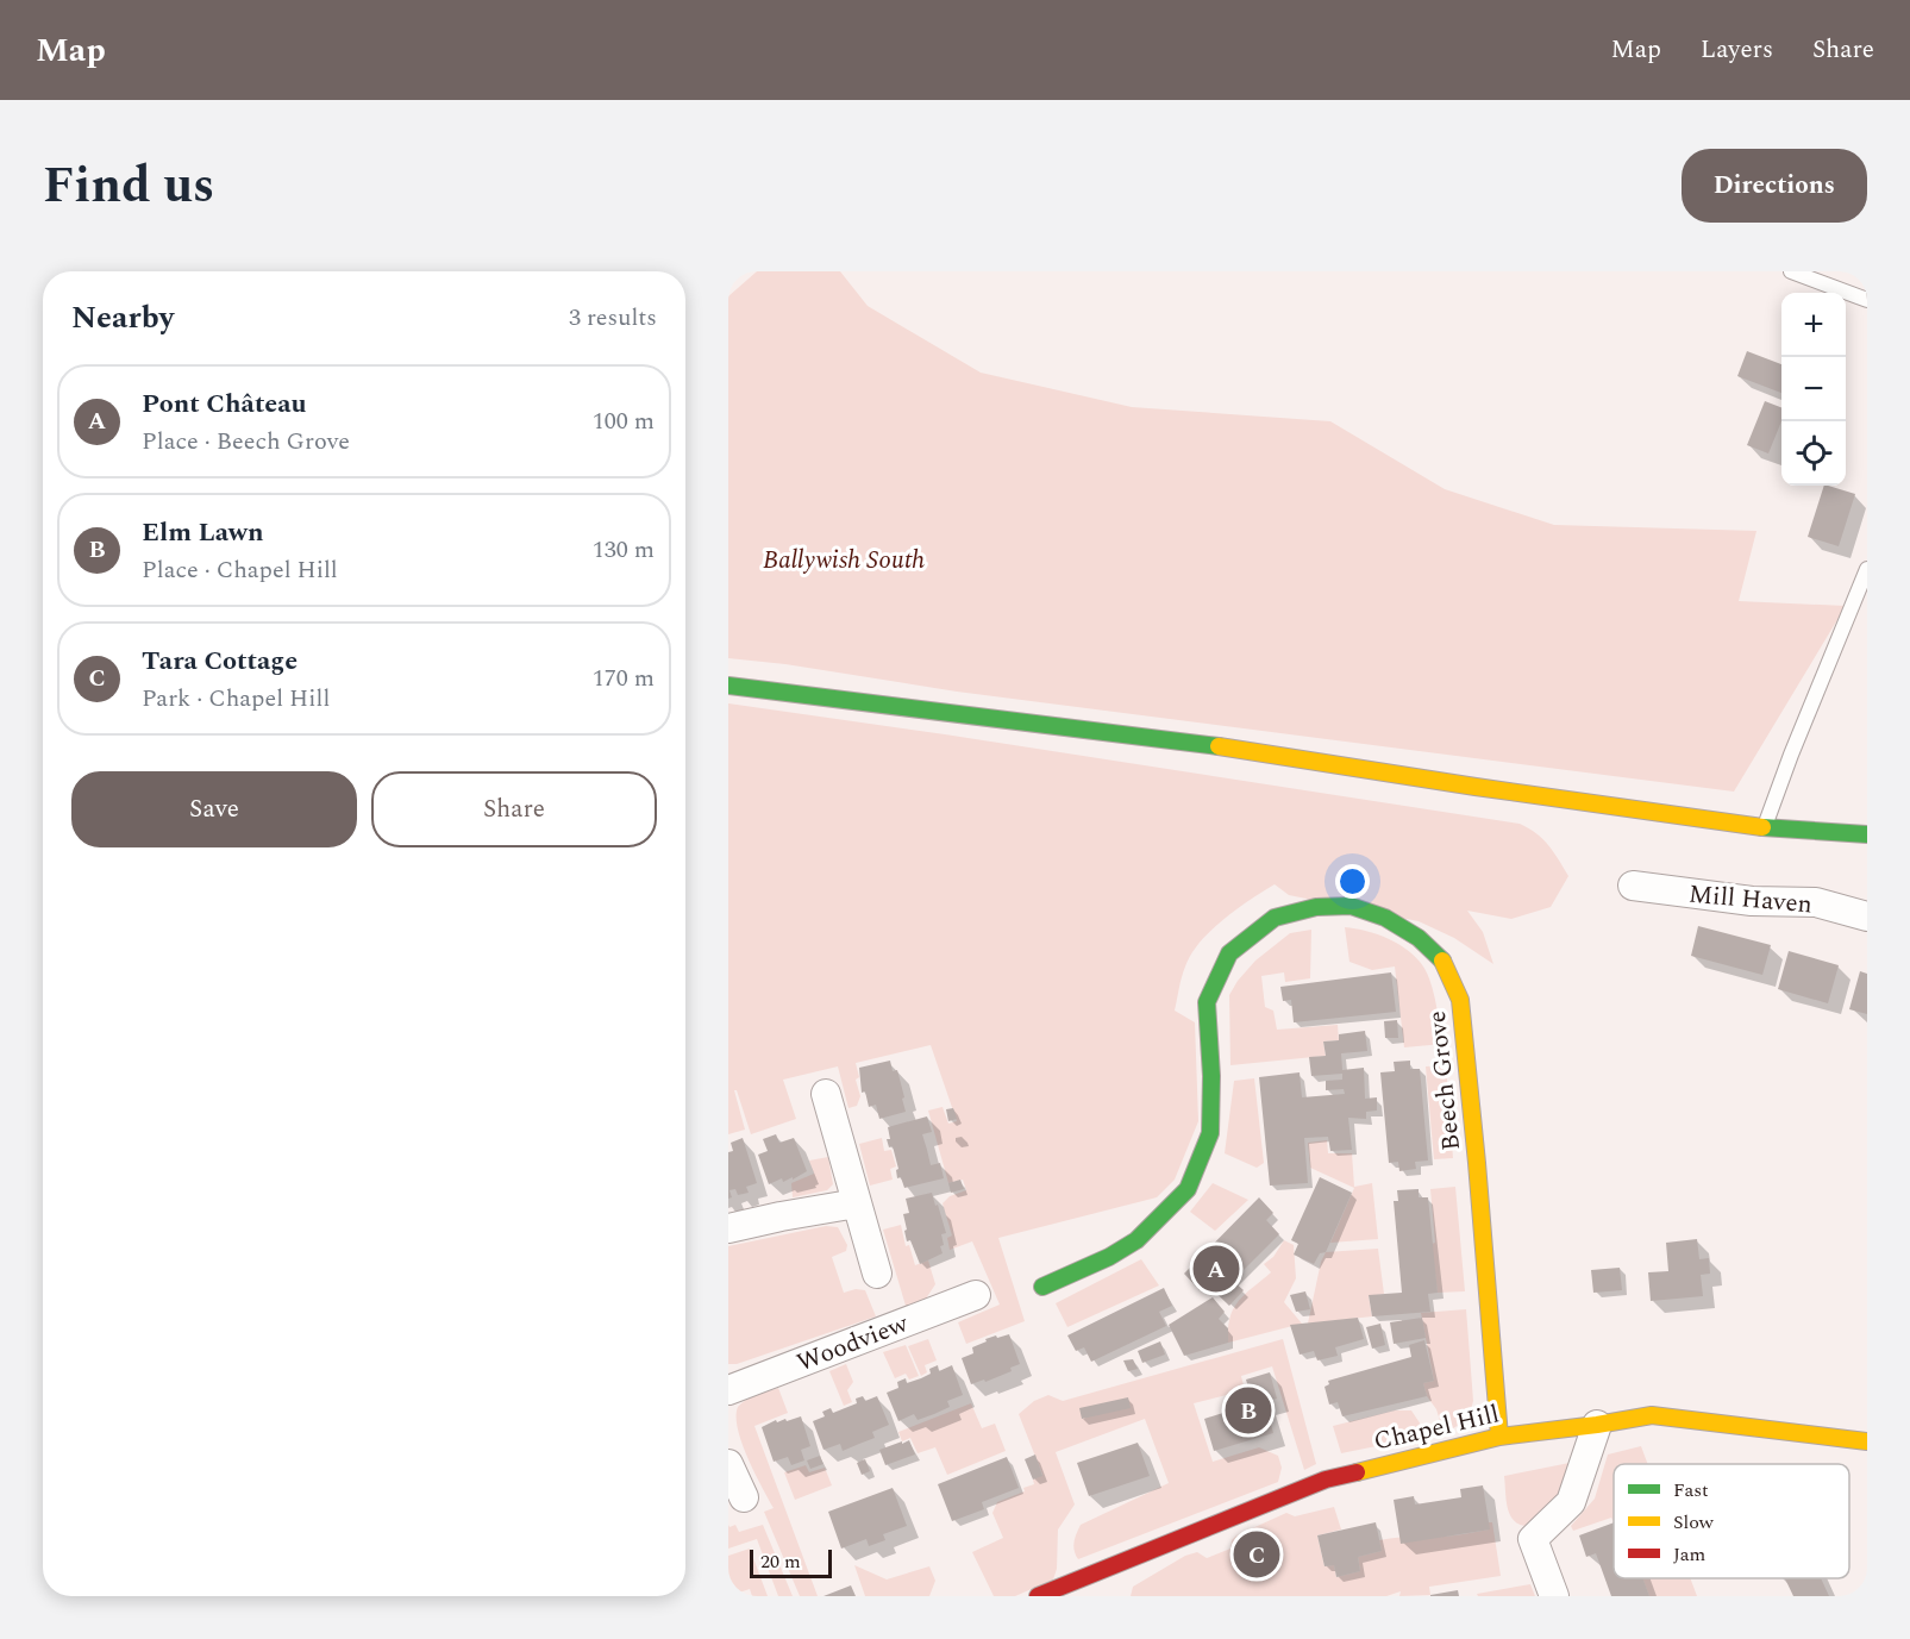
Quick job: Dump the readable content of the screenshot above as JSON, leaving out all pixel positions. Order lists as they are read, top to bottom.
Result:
{
  "streets": {
    "street": [
      "Mill Haven",
      "Beech Grove",
      "Woodview",
      "Chapel Hill"
    ]
  },
  "crossings": [
    ["Beech Grove", "Chapel Hill"]
  ],
  "parks": ["Ballywish South"],
  "legend": ["Fast", "Slow", "Jam"],
  "scale_bar": "20 m",
  "page": {
    "header": "Map",
    "nav": ["Map", "Layers", "Share"],
    "title": "Find us",
    "buttons": [
      "Directions",
      ["Save", "Share"]
    ],
    "heading": ["Nearby", "3 results"],
    "map_buttons": ["+", "−"],
    "list": [
      {
        "mark": "A",
        "name": "Pont Château",
        "note": "Place · Beech Grove",
        "value": "100 m"
      },
      {
        "mark": "B",
        "name": "Elm Lawn",
        "note": "Place · Chapel Hill",
        "value": "130 m"
      },
      {
        "mark": "C",
        "name": "Tara Cottage",
        "note": "Park · Chapel Hill",
        "value": "170 m"
      }
    ],
    "pins": ["A", "B", "C"],
    "scale": "20 m"
  }
}
